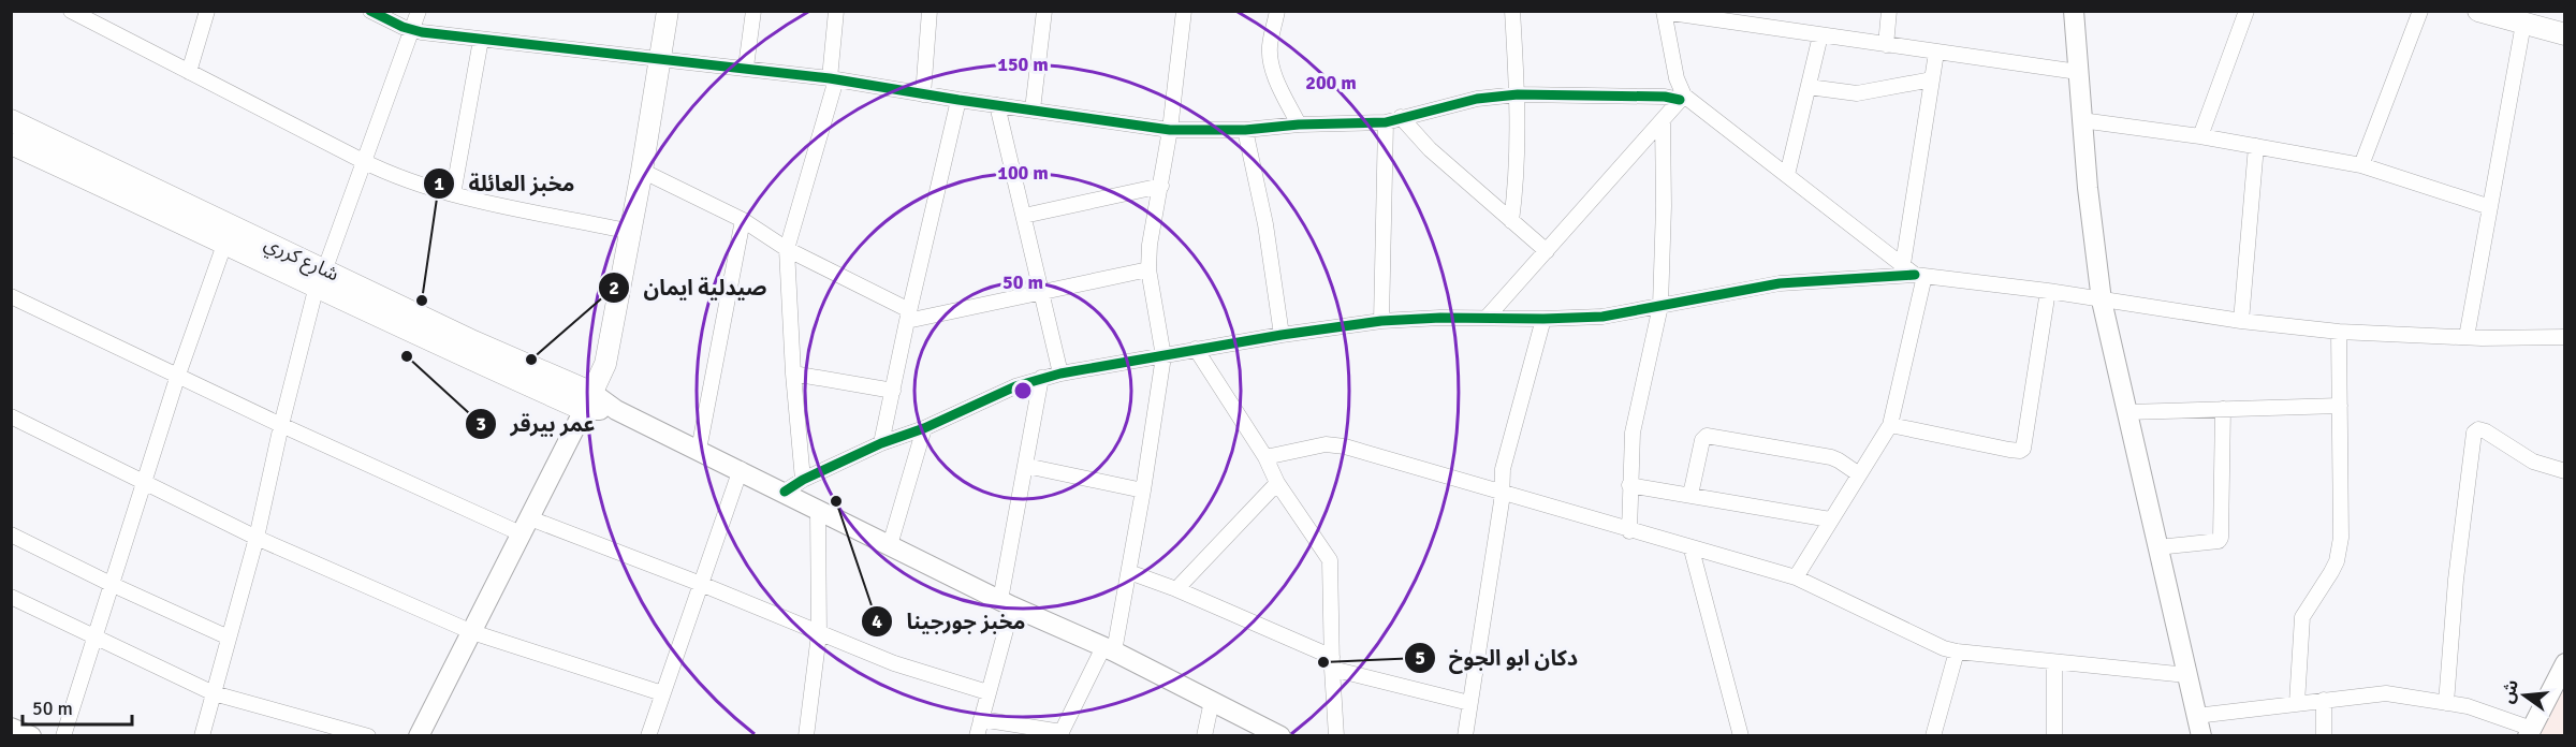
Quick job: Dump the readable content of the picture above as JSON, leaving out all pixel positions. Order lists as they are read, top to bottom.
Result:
{
  "streets": {
    "main road": ["شارع كرري"]
  },
  "places": [
    "مخبز العائلة",
    "عمر بيرقر",
    "صيدلية ايمان",
    "مخبز جورجينا",
    "دكان ابو الجوخ"
  ],
  "scale_bar": "50 m",
  "north": "left",
  "rings": [
    "150 m",
    "200 m",
    "100 m",
    "50 m"
  ]
}
